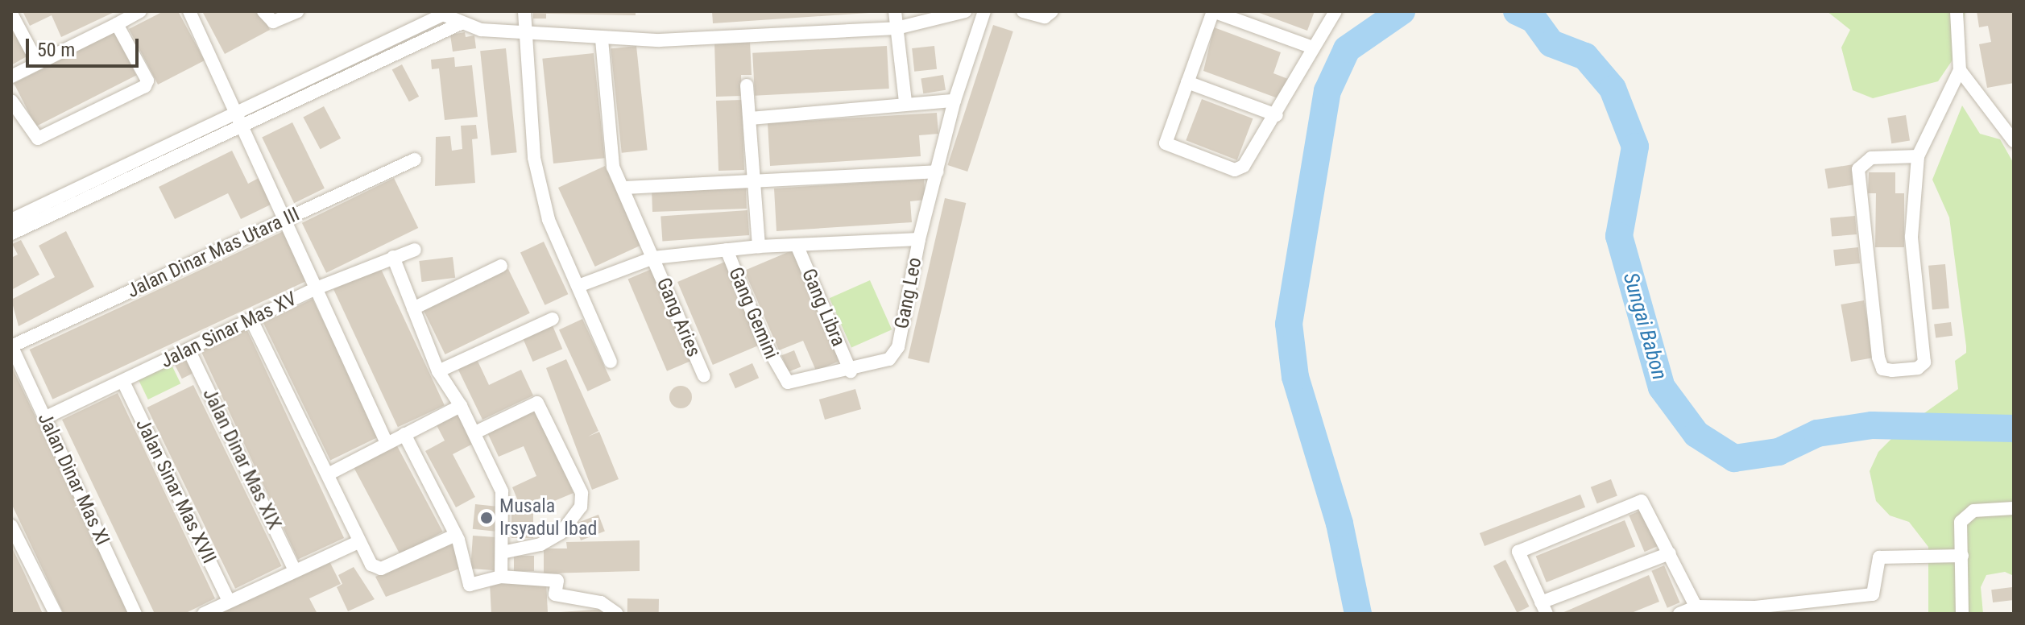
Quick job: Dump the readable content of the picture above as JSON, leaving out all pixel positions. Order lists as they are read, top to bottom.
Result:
{
  "streets": {
    "street": [
      "Jalan Dinar Mas Utara III",
      "Gang Leo",
      "Gang Libra",
      "Gang Gemini",
      "Gang Aries",
      "Jalan Sinar Mas XV",
      "Jalan Dinar Mas XIX",
      "Jalan Dinar Mas XI",
      "Jalan Sinar Mas XVII"
    ]
  },
  "crossings": [
    ["Jalan Dinar Mas Utara III", "Jalan Dinar Mas XI"],
    ["Gang Leo", "Gang Libra"],
    ["Gang Leo", "Gang Gemini"],
    ["Gang Libra", "Gang Gemini"],
    ["Jalan Sinar Mas XV", "Jalan Dinar Mas XIX"],
    ["Jalan Sinar Mas XV", "Jalan Dinar Mas XI"],
    ["Jalan Sinar Mas XV", "Jalan Sinar Mas XVII"]
  ],
  "water": ["Sungai Babon"],
  "places": ["Musala Irsyadul Ibad"],
  "scale_bar": "50 m"
}
